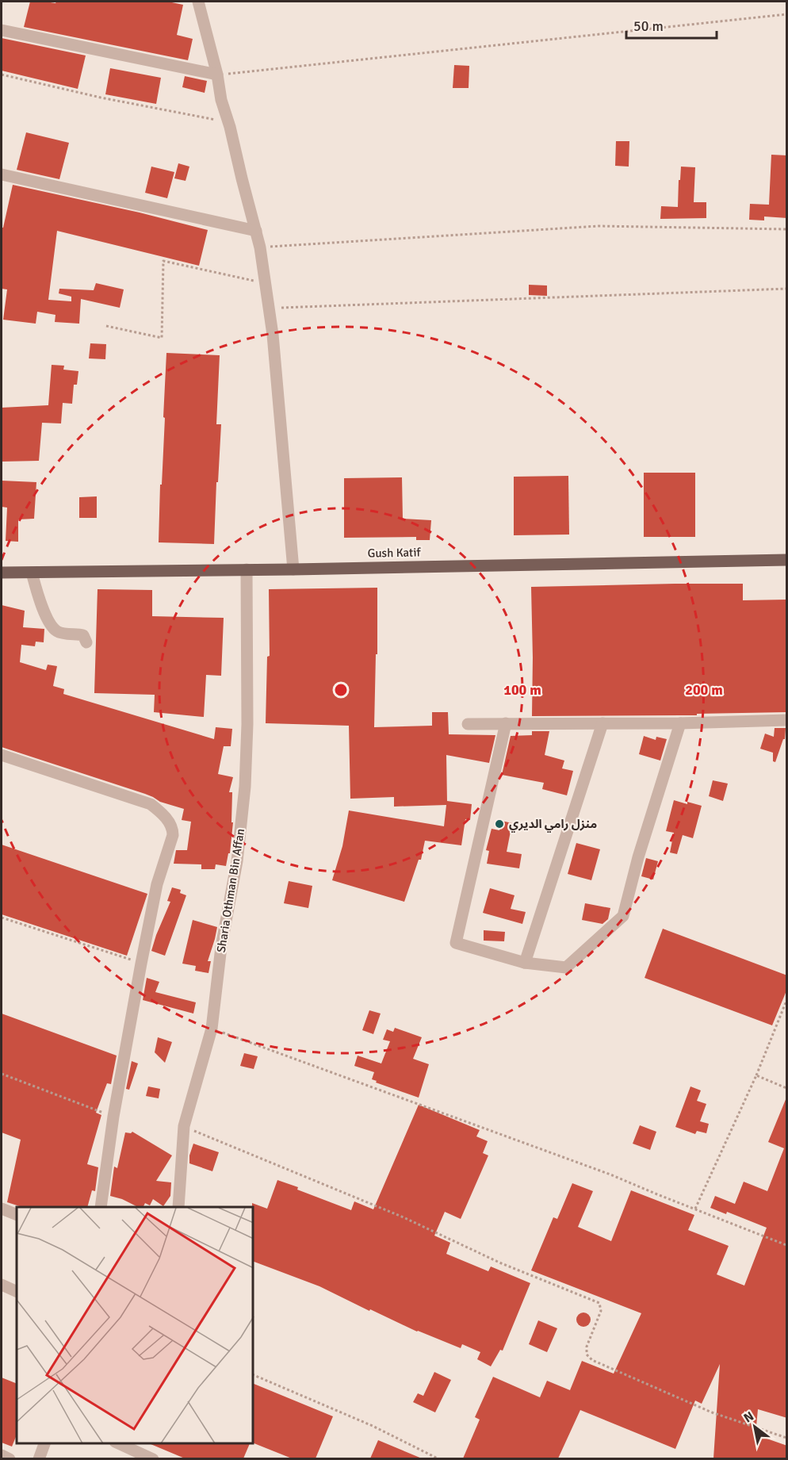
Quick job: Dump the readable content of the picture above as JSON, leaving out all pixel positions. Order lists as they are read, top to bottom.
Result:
{
  "streets": {
    "main road": ["Gush Katif"],
    "street": ["Sharia Othman Bin Affan"]
  },
  "crossings": [
    ["Gush Katif", "Sharia Othman Bin Affan"]
  ],
  "places": ["منزل رامي الديري"],
  "scale_bar": "50 m",
  "north": "top left",
  "rings": ["100 m", "200 m"]
}
